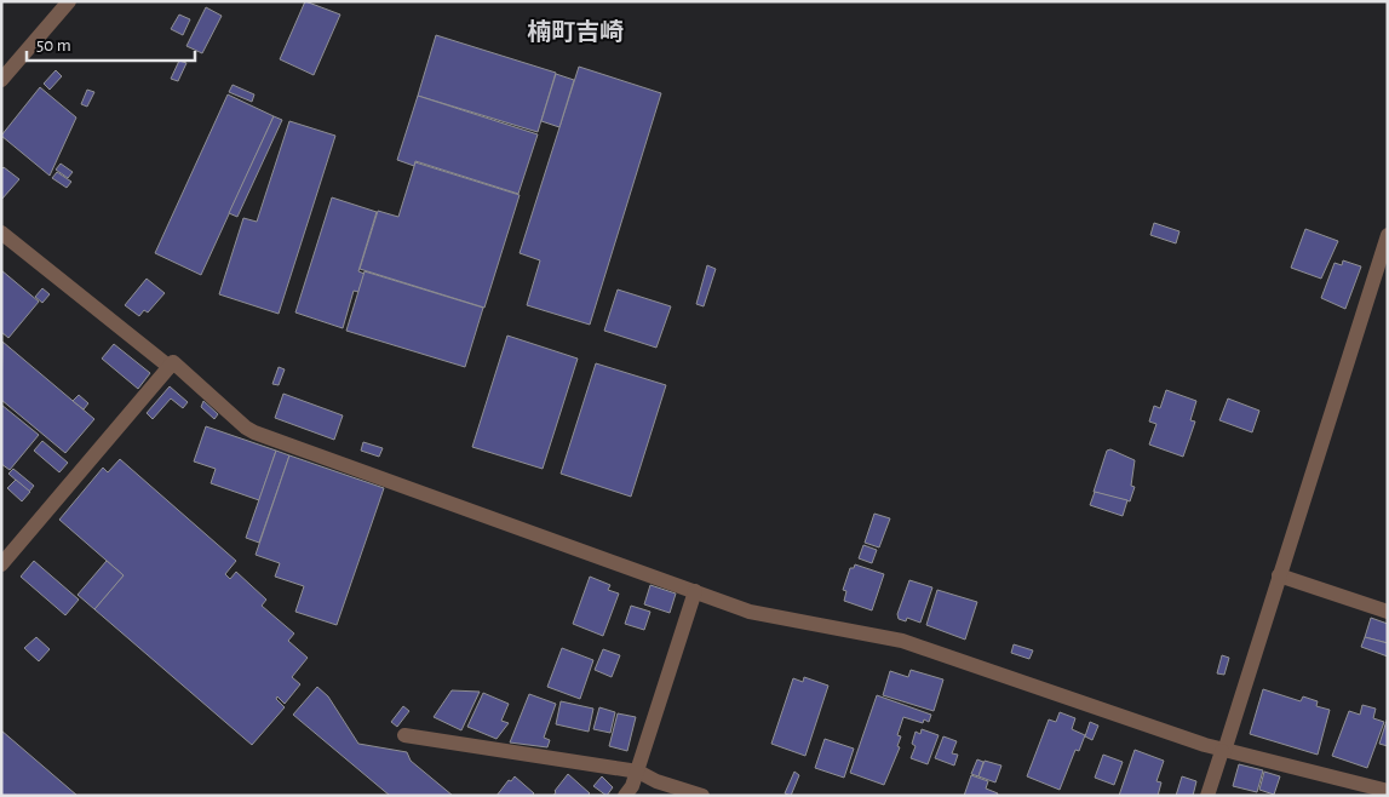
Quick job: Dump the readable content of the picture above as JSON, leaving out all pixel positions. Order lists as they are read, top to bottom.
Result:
{
  "districts": ["楠町吉崎"],
  "scale_bar": "50 m"
}
